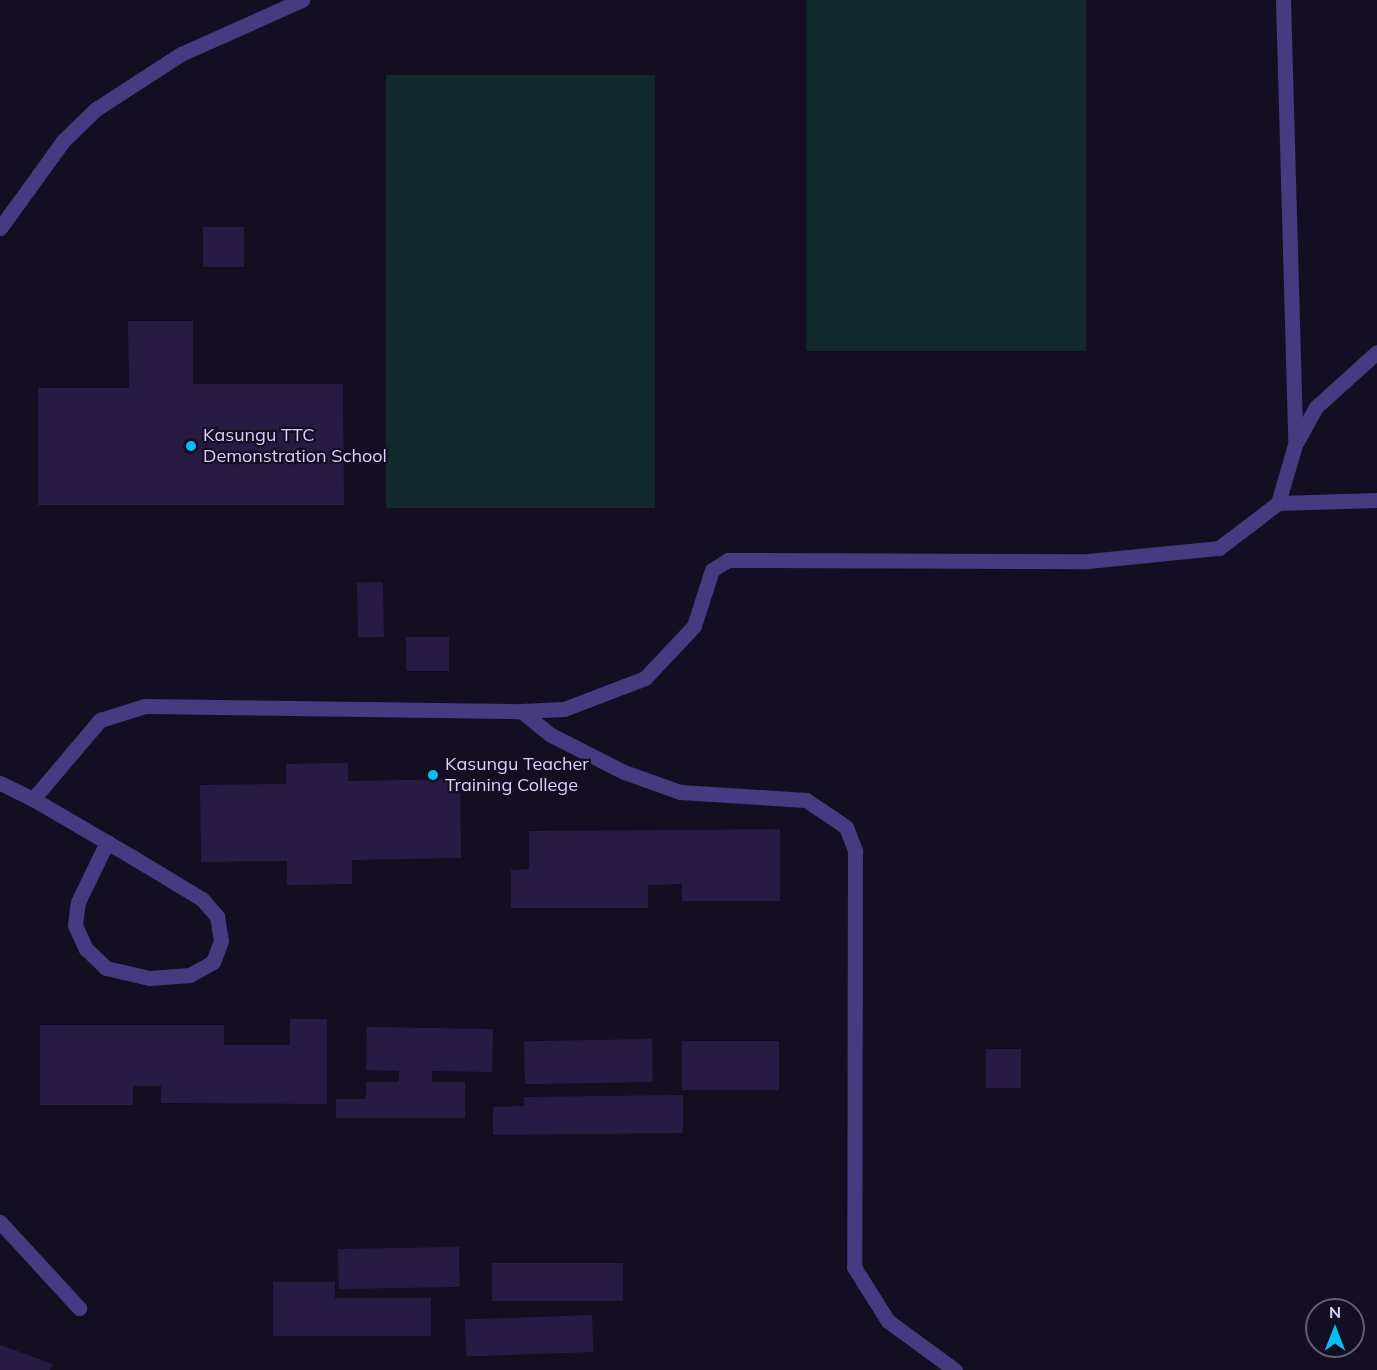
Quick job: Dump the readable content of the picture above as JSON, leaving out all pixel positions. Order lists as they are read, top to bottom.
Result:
{
  "places": ["Kasungu TTC Demonstration School", "Kasungu Teacher Training College"],
  "north": "top"
}
